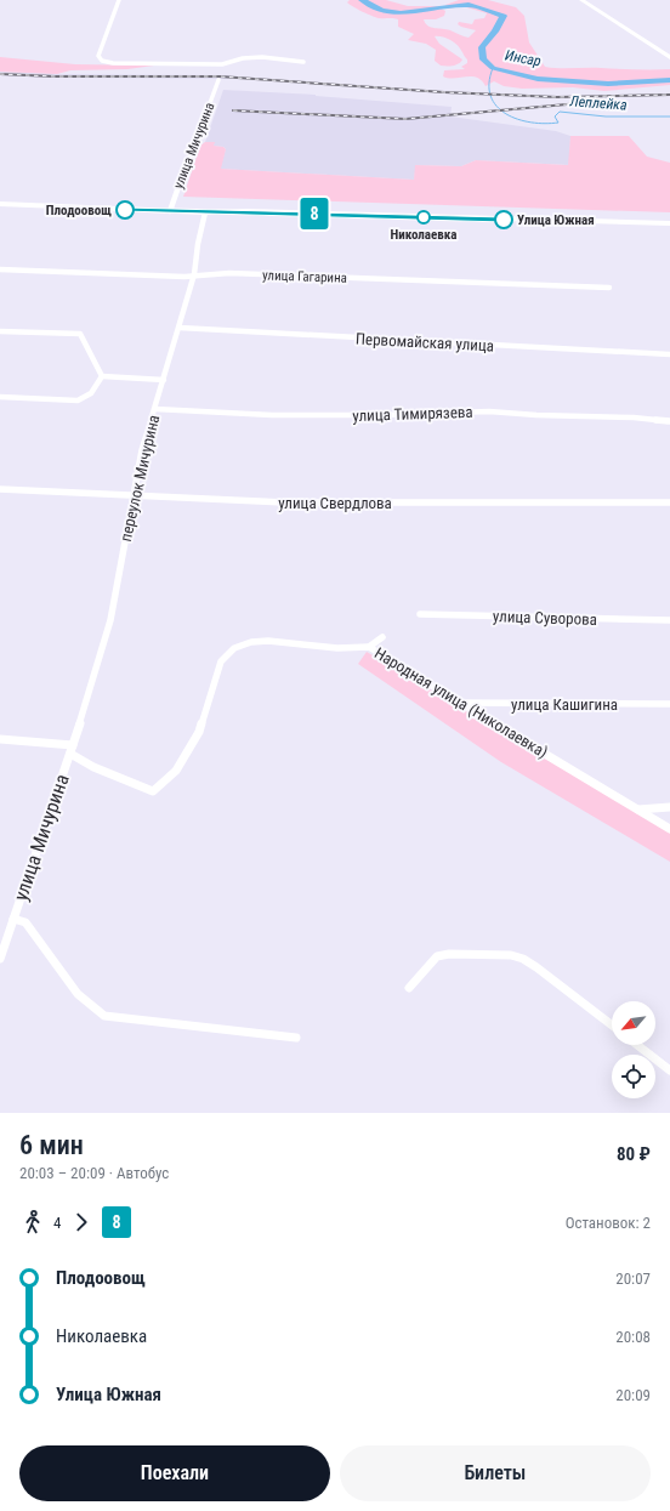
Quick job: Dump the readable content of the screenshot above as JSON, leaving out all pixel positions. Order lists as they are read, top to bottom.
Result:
{
  "streets": {
    "street": [
      "улица Мичурина",
      "улица Гагарина",
      "Первомайская улица",
      "улица Тимирязева",
      "переулок Мичурина",
      "улица Свердлова",
      "улица Суворова",
      "Народная улица (Николаевка)",
      "улица Кашигина"
    ]
  },
  "crossings": [
    ["улица Мичурина", "переулок Мичурина"],
    ["улица Мичурина", "Народная улица (Николаевка)"],
    ["улица Гагарина", "переулок Мичурина"],
    ["Первомайская улица", "переулок Мичурина"],
    ["улица Тимирязева", "переулок Мичурина"],
    ["переулок Мичурина", "улица Свердлова"],
    ["переулок Мичурина", "Народная улица (Николаевка)"],
    ["Народная улица (Николаевка)", "улица Кашигина"]
  ],
  "water": ["Инсар", "Леплейка"],
  "places": ["Плодоовощ", "Николаевка", "Улица Южная"],
  "lines": ["bus line 8"],
  "north": "bottom left",
  "page": {
    "on_map": "8",
    "heading": ["6 мин", "20:03 – 20:09 · Автобус", "80 ₽"],
    "legs": ["4", "8", "Остановок: 2"],
    "list": [
      {
        "name": "Плодоовощ",
        "value": "20:07"
      },
      {
        "name": "Николаевка",
        "value": "20:08"
      },
      {
        "name": "Улица Южная",
        "value": "20:09"
      }
    ],
    "buttons": ["Поехали", "Билеты"]
  }
}
